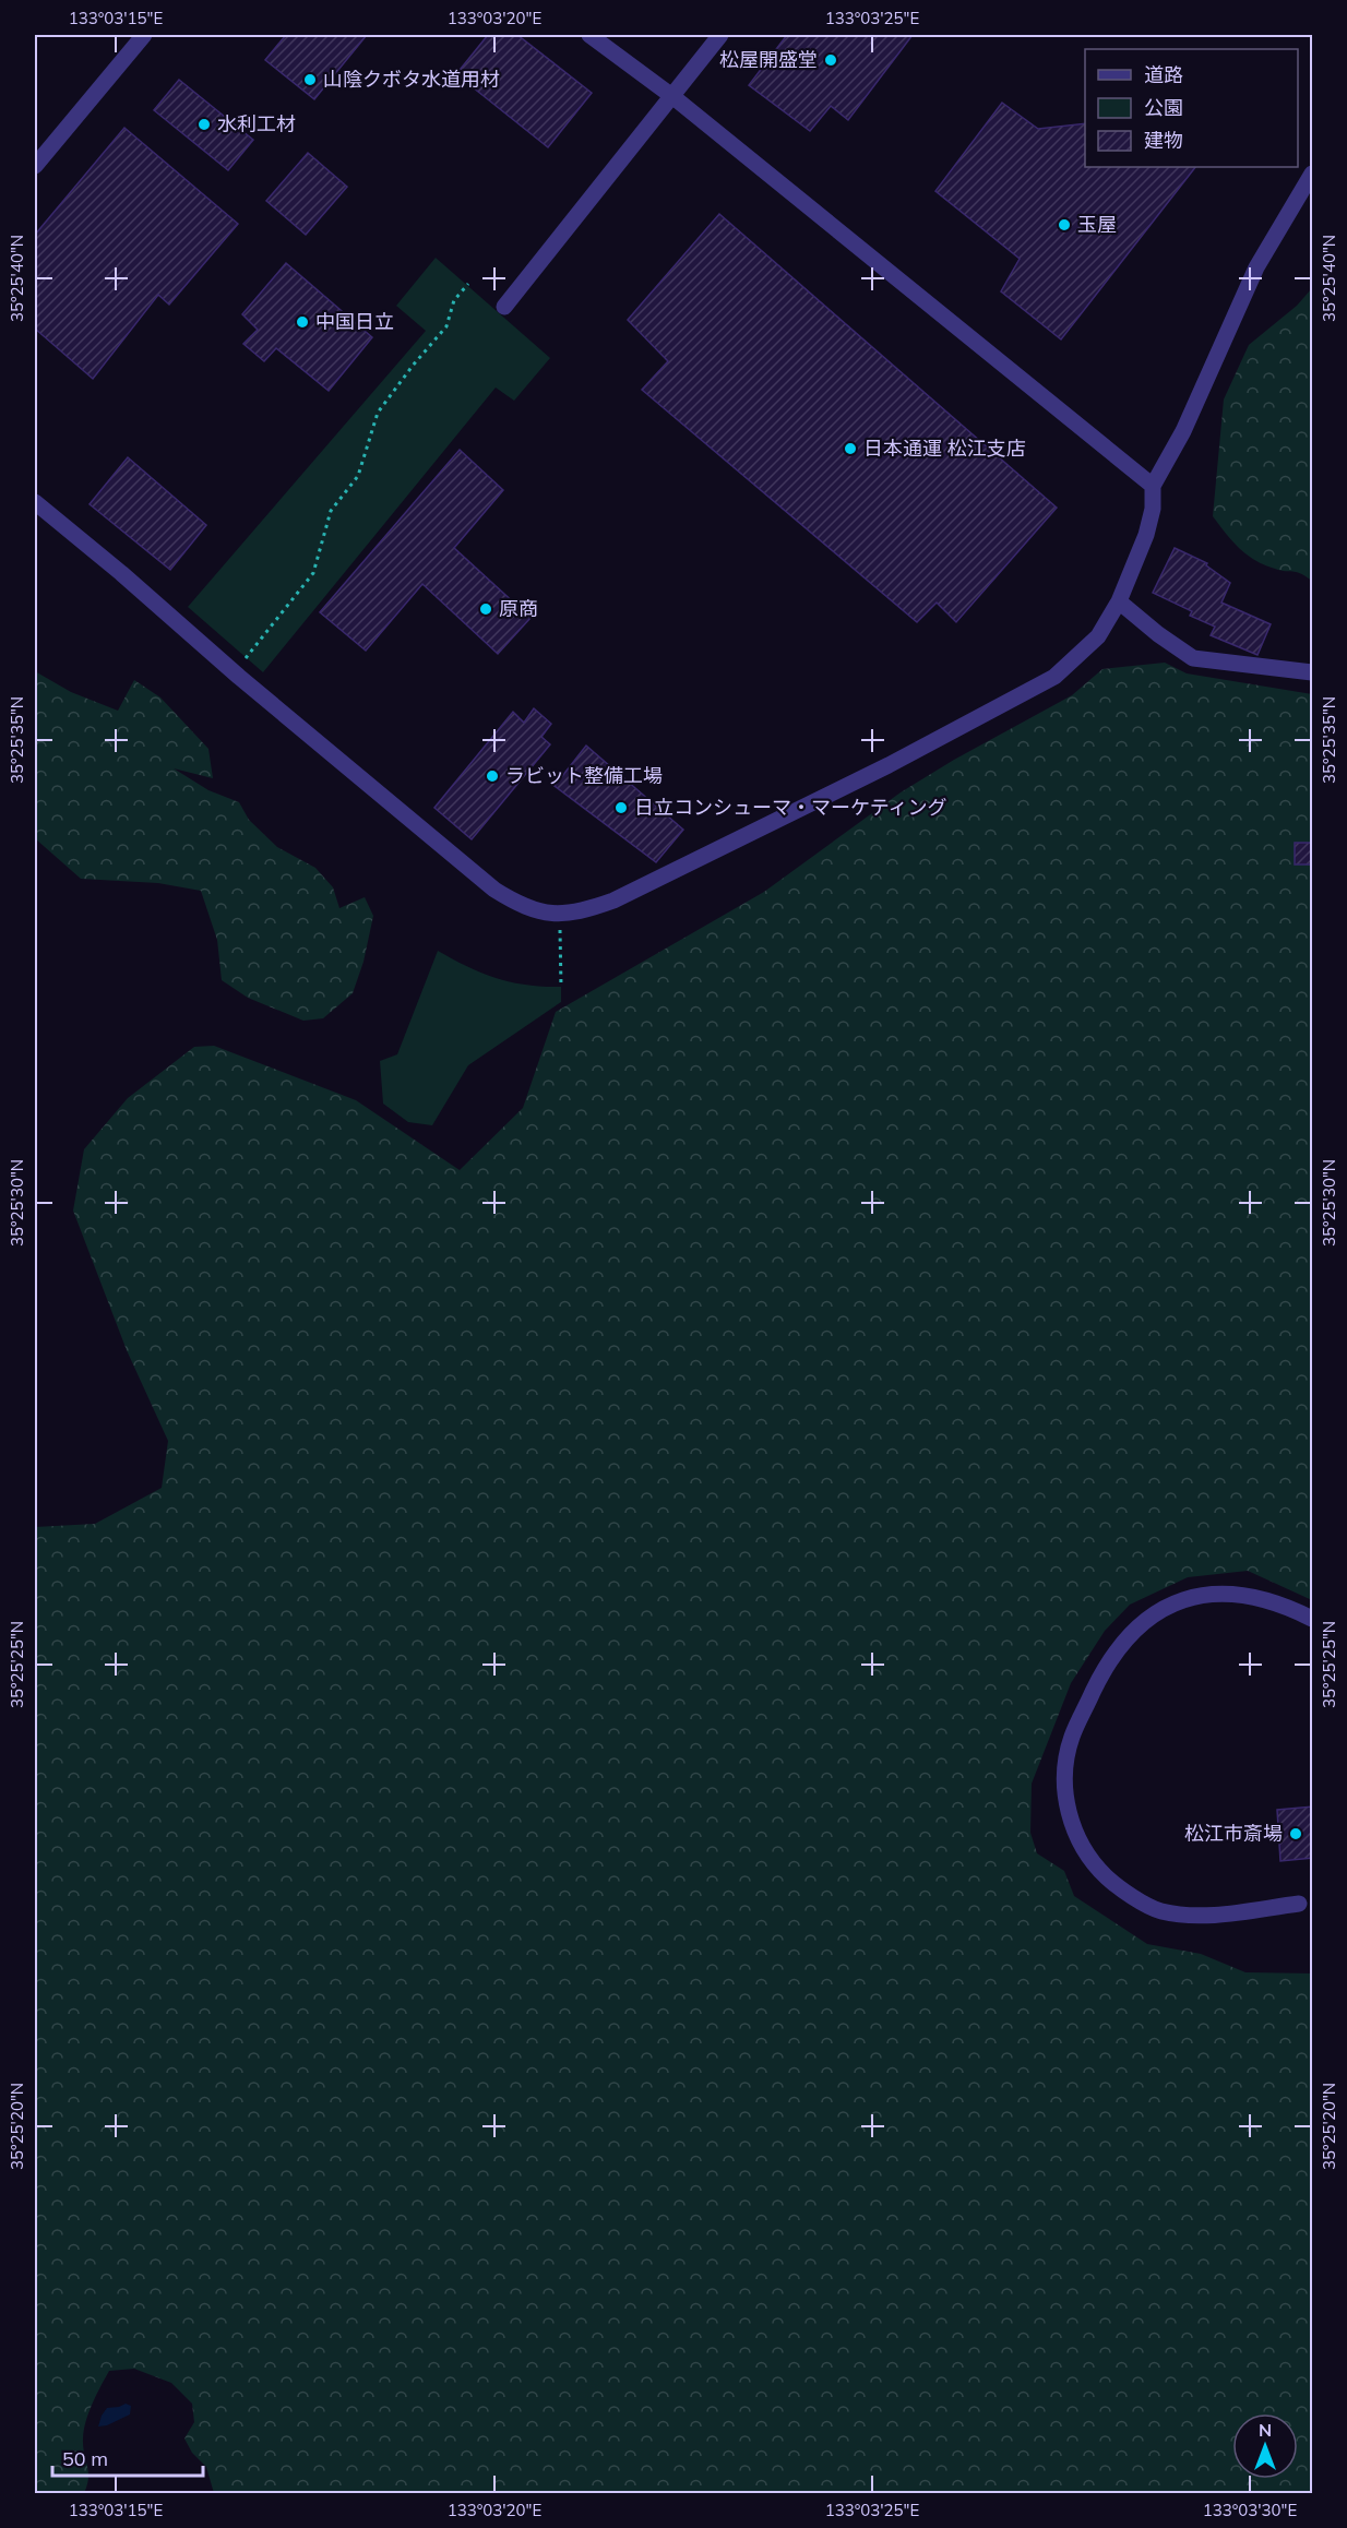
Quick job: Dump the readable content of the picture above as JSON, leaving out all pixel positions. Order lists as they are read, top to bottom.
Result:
{
  "places": [
    "松屋開盛堂",
    "山陰クボタ水道用材",
    "水利工材",
    "玉屋",
    "中国日立",
    "日本通運 松江支店",
    "原商",
    "ラビット整備工場",
    "日立コンシューマ・マーケティング",
    "松江市斎場"
  ],
  "legend": ["道路", "公園", "建物"],
  "scale_bar": "50 m",
  "north": "top",
  "coordinates": [
    "133°03'15\"E",
    "133°03'20\"E",
    "133°03'25\"E",
    "35°25'40\"N",
    "35°25'35\"N",
    "35°25'30\"N",
    "35°25'25\"N",
    "35°25'20\"N",
    "133°03'30\"E"
  ]
}
